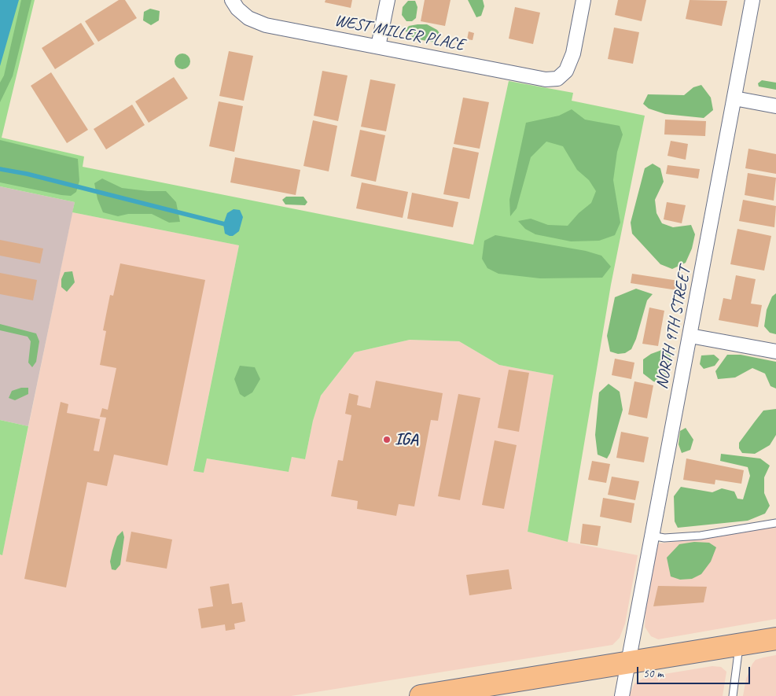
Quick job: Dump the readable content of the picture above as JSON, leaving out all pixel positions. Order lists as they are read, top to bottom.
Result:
{
  "streets": {
    "street": ["WEST MILLER PLACE", "NORTH 9TH STREET"]
  },
  "places": ["IGA"],
  "scale_bar": "50 m"
}
